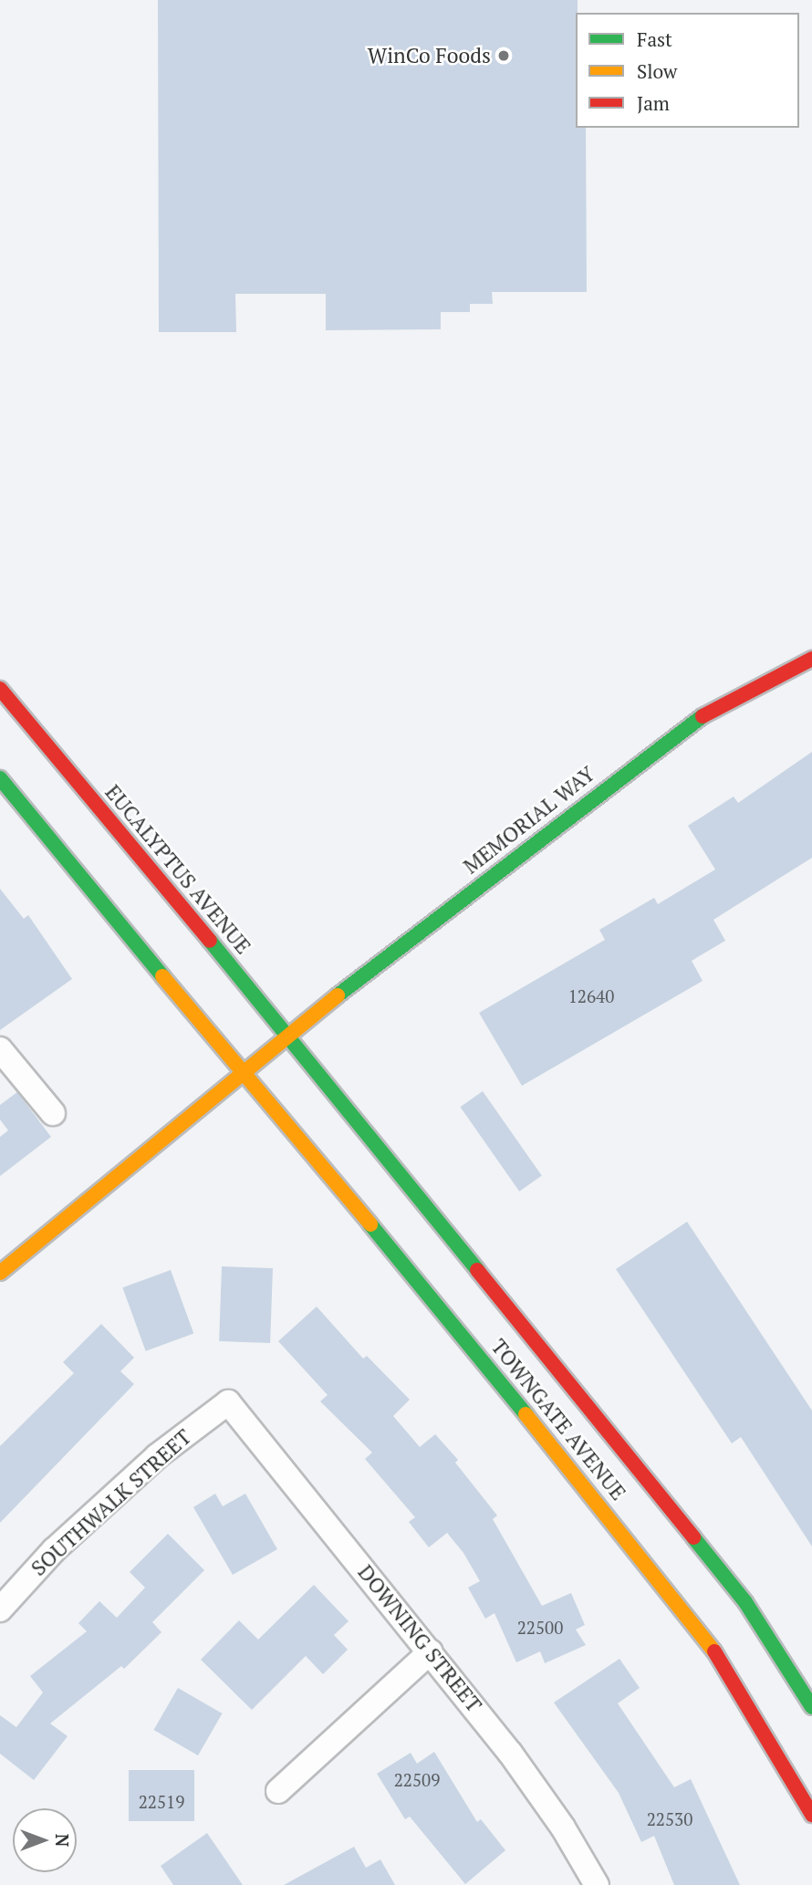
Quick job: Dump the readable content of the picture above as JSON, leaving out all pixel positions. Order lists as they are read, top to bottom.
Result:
{
  "streets": {
    "main road": ["MEMORIAL WAY", "EUCALYPTUS AVENUE", "TOWNGATE AVENUE"],
    "street": ["SOUTHWALK STREET", "DOWNING STREET"]
  },
  "crossings": [
    ["MEMORIAL WAY", "EUCALYPTUS AVENUE"],
    ["MEMORIAL WAY", "TOWNGATE AVENUE"],
    ["EUCALYPTUS AVENUE", "TOWNGATE AVENUE"],
    ["SOUTHWALK STREET", "DOWNING STREET"]
  ],
  "places": ["WinCo Foods"],
  "house_numbers": [
    "12640",
    "22500",
    "22509",
    "22519",
    "22530"
  ],
  "legend": ["Fast", "Slow", "Jam"],
  "north": "right"
}
